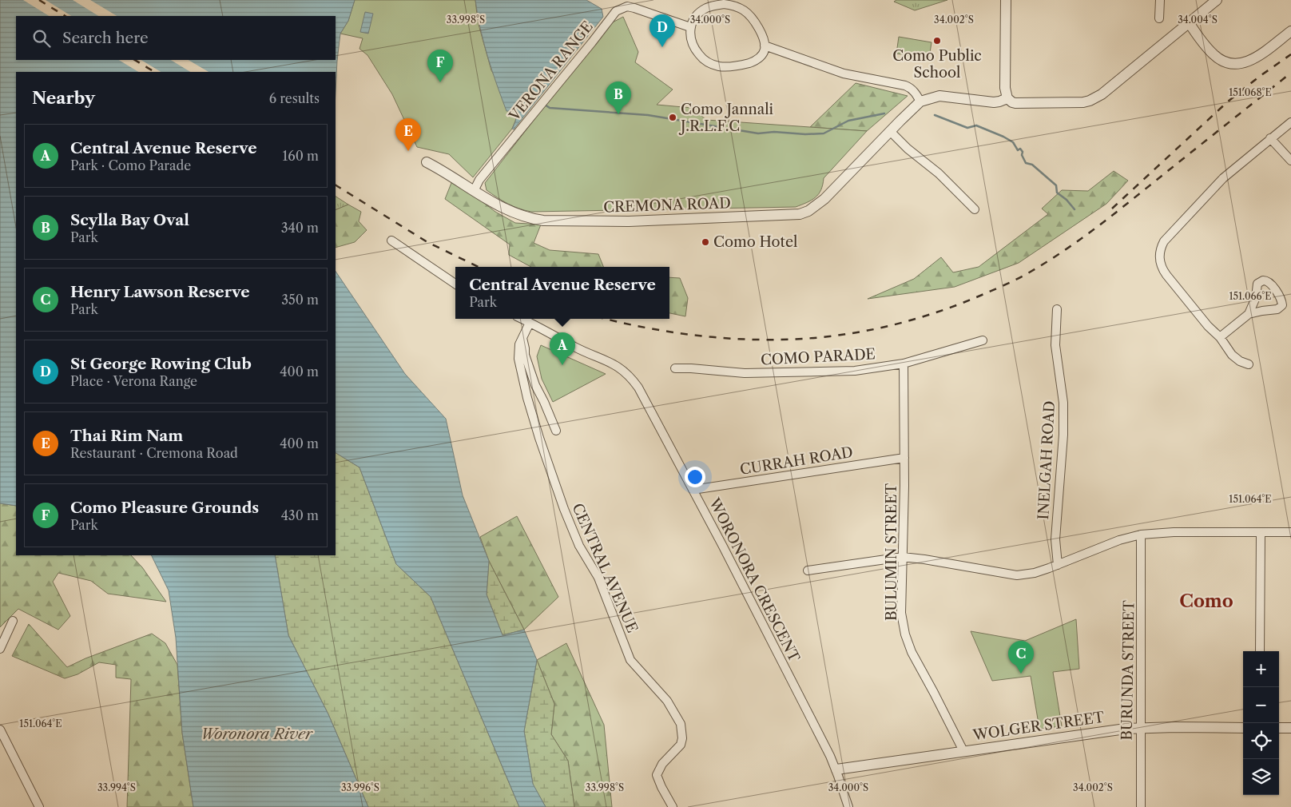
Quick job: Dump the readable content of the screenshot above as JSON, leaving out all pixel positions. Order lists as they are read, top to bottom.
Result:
{
  "streets": {
    "street": [
      "VERONA RANGE",
      "CREMONA ROAD",
      "COMO PARADE",
      "INELGAH ROAD",
      "CURRAH ROAD",
      "BULUMIN STREET",
      "CENTRAL AVENUE",
      "WORONORA CRESCENT",
      "BURUNDA STREET",
      "WOLGER STREET"
    ]
  },
  "crossings": [
    ["VERONA RANGE", "CREMONA ROAD"],
    ["COMO PARADE", "BULUMIN STREET"],
    ["CURRAH ROAD", "BULUMIN STREET"],
    ["CURRAH ROAD", "WORONORA CRESCENT"],
    ["BULUMIN STREET", "WOLGER STREET"],
    ["CENTRAL AVENUE", "WORONORA CRESCENT"],
    ["WORONORA CRESCENT", "WOLGER STREET"],
    ["BURUNDA STREET", "WOLGER STREET"]
  ],
  "districts": ["Como"],
  "water": ["Woronora River"],
  "places": ["Como Public School", "Como Jannali J.R.L.F.C", "Como Hotel"],
  "page": {
    "pins": [
      "D",
      "F",
      "B",
      "E",
      "A",
      "C"
    ],
    "search": "Search here",
    "heading": ["Nearby", "6 results"],
    "list": [
      {
        "mark": "A",
        "name": "Central Avenue Reserve",
        "note": "Park · Como Parade",
        "value": "160 m"
      },
      {
        "mark": "B",
        "name": "Scylla Bay Oval",
        "note": "Park",
        "value": "340 m"
      },
      {
        "mark": "C",
        "name": "Henry Lawson Reserve",
        "note": "Park",
        "value": "350 m"
      },
      {
        "mark": "D",
        "name": "St George Rowing Club",
        "note": "Place · Verona Range",
        "value": "400 m"
      },
      {
        "mark": "E",
        "name": "Thai Rim Nam",
        "note": "Restaurant · Cremona Road",
        "value": "400 m"
      },
      {
        "mark": "F",
        "name": "Como Pleasure Grounds",
        "note": "Park",
        "value": "430 m"
      }
    ],
    "popup": ["Central Avenue Reserve", "Park"],
    "map_buttons": ["+", "−"]
  },
  "coordinates": [
    "33.998°S",
    "34.000°S",
    "34.002°S",
    "34.004°S",
    "151.068°E",
    "151.066°E",
    "151.064°E",
    "33.994°S",
    "33.996°S"
  ]
}
